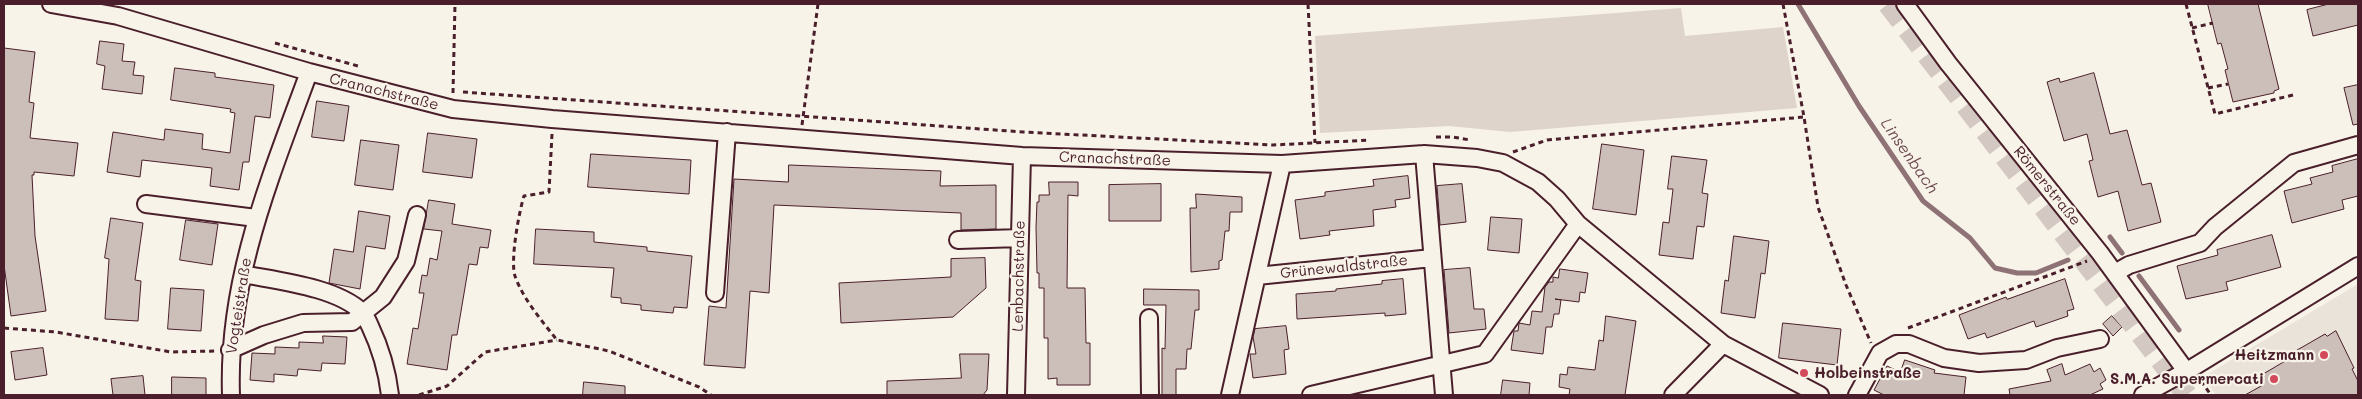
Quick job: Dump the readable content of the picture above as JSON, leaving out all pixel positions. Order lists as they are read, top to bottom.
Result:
{
  "streets": {
    "street": [
      "Cranachstraße",
      "Römerstraße",
      "Grünewaldstraße",
      "Lenbachstraße",
      "Vogteistraße"
    ]
  },
  "crossings": [
    ["Cranachstraße", "Grünewaldstraße"],
    ["Cranachstraße", "Lenbachstraße"],
    ["Cranachstraße", "Vogteistraße"]
  ],
  "water": ["Linsenbach"],
  "places": ["Heitzmann", "Holbeinstraße", "S.M.A. Supermercati"]
}
